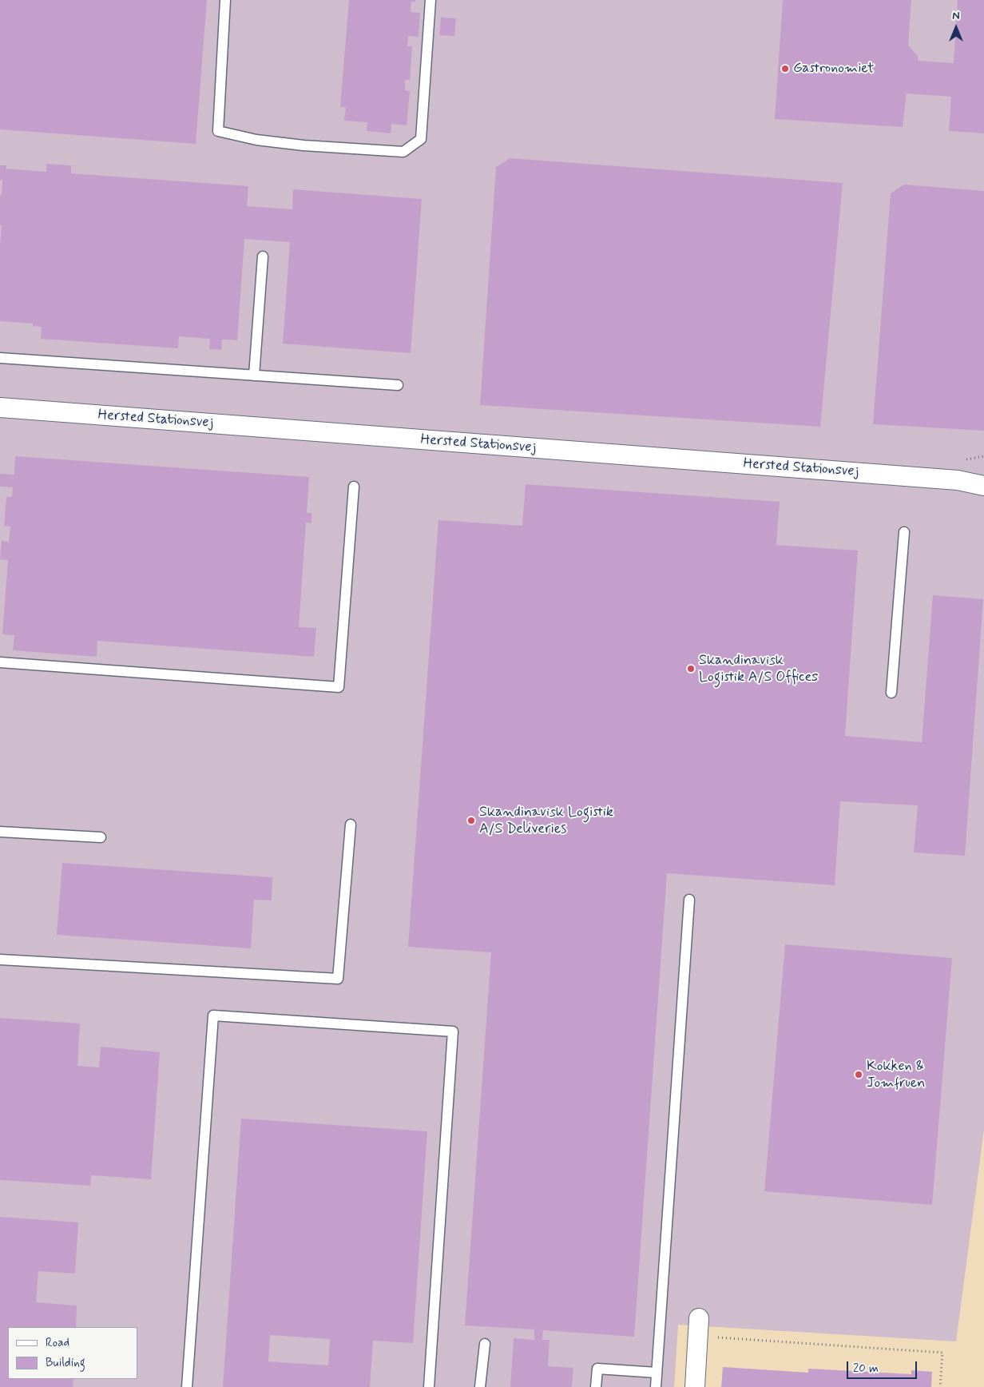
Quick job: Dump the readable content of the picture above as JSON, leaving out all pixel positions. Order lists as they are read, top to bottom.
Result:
{
  "streets": {
    "street": ["Hersted Stationsvej"]
  },
  "places": [
    "Gastronomiet",
    "Skandinavisk Logistik A/S Offices",
    "Skandinavisk Logistik A/S Deliveries",
    "Kokken & Jomfruen"
  ],
  "legend": ["Road", "Building"],
  "scale_bar": "20 m",
  "north": "top"
}
